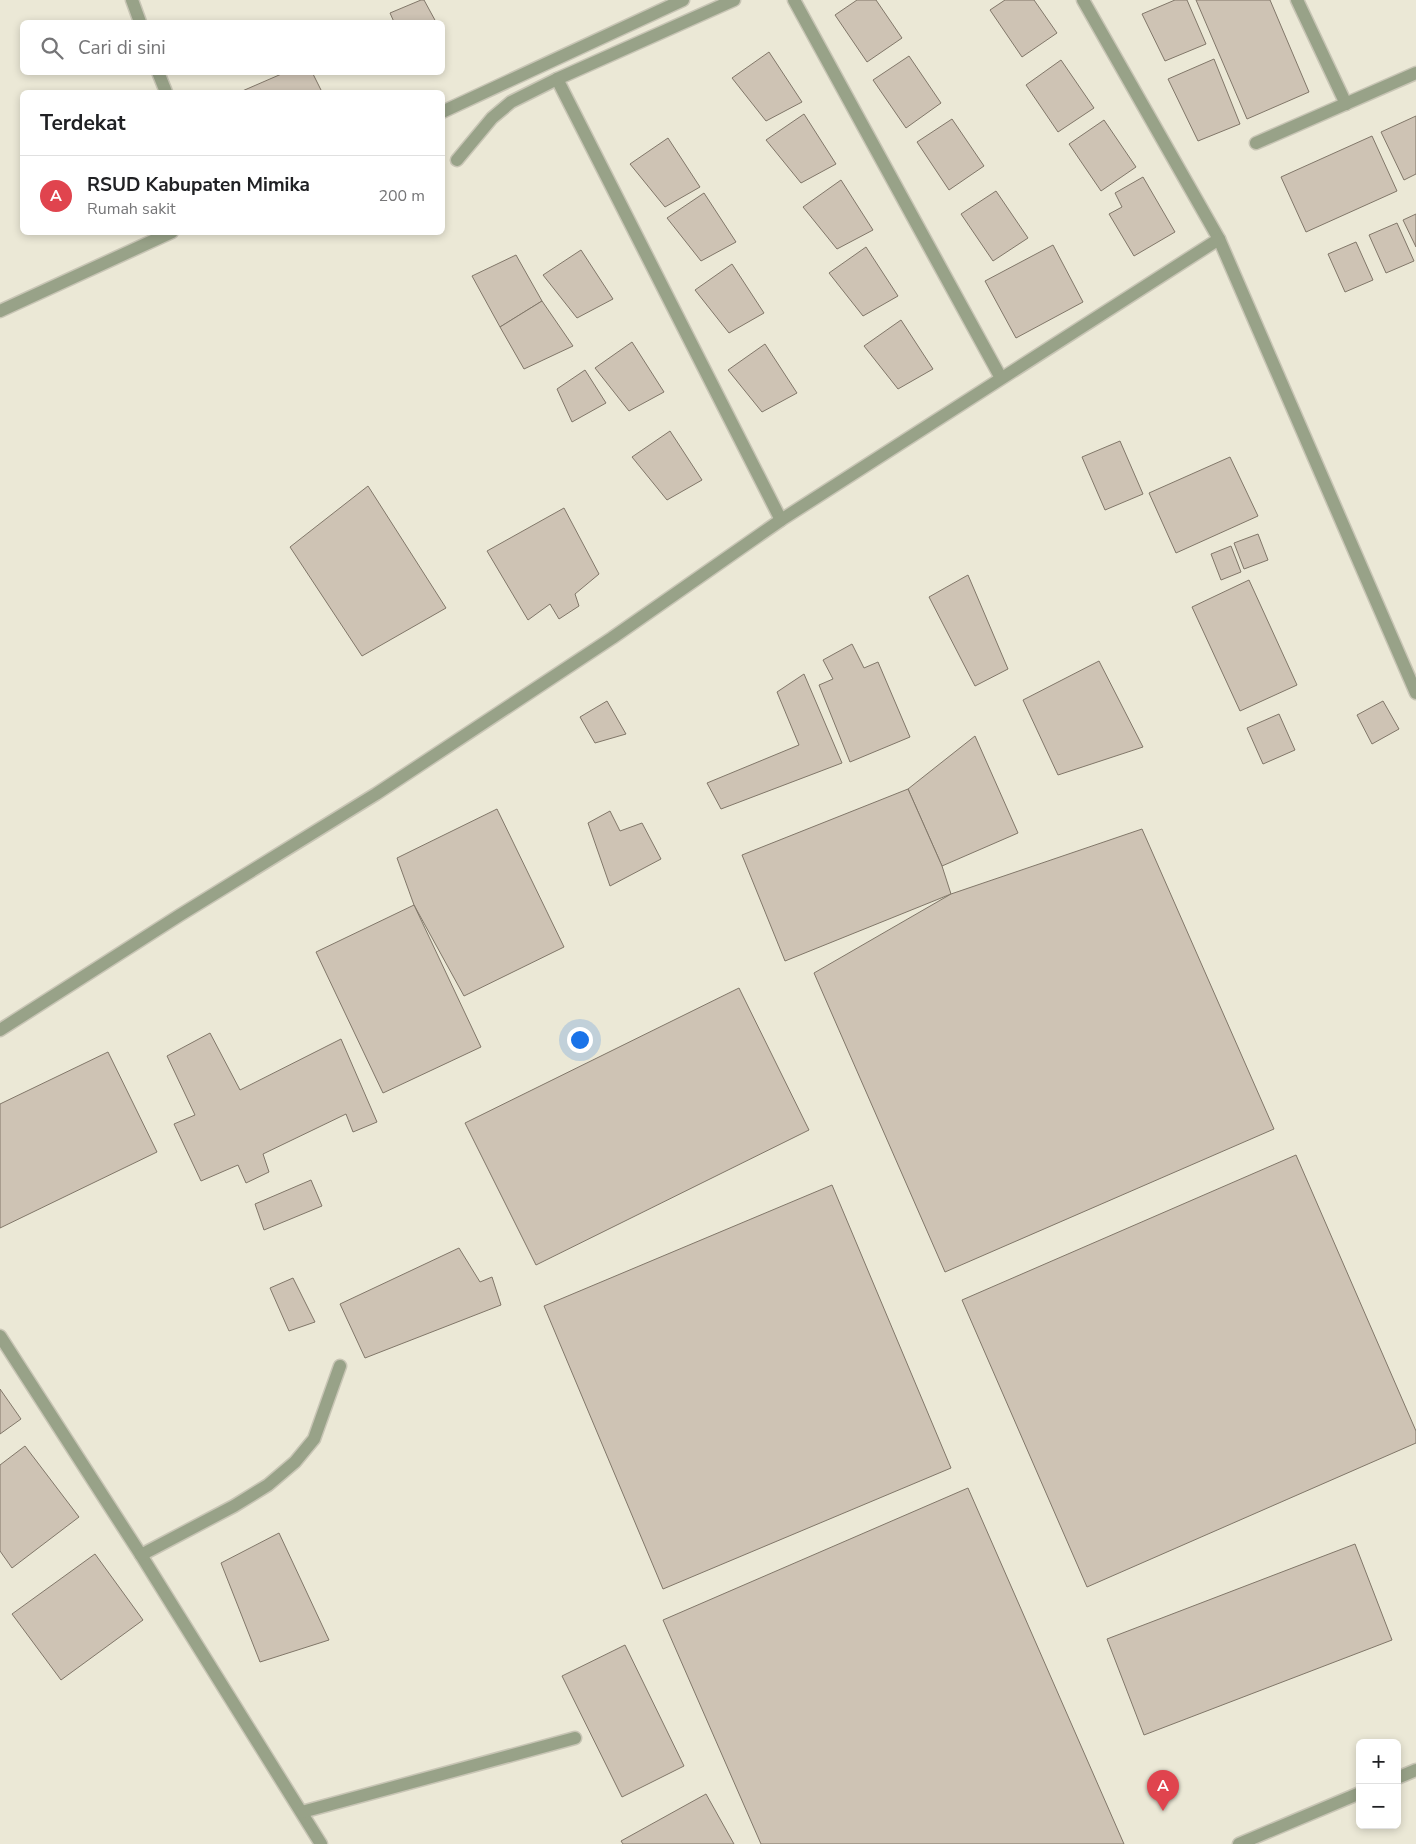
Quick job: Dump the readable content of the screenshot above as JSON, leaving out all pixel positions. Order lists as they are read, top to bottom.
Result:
{
  "page": {
    "search": "Cari di sini",
    "heading": "Terdekat",
    "list": [
      {
        "mark": "A",
        "name": "RSUD Kabupaten Mimika",
        "note": "Rumah sakit",
        "value": "200 m"
      }
    ],
    "map_buttons": ["+", "−"],
    "pins": "A"
  }
}
